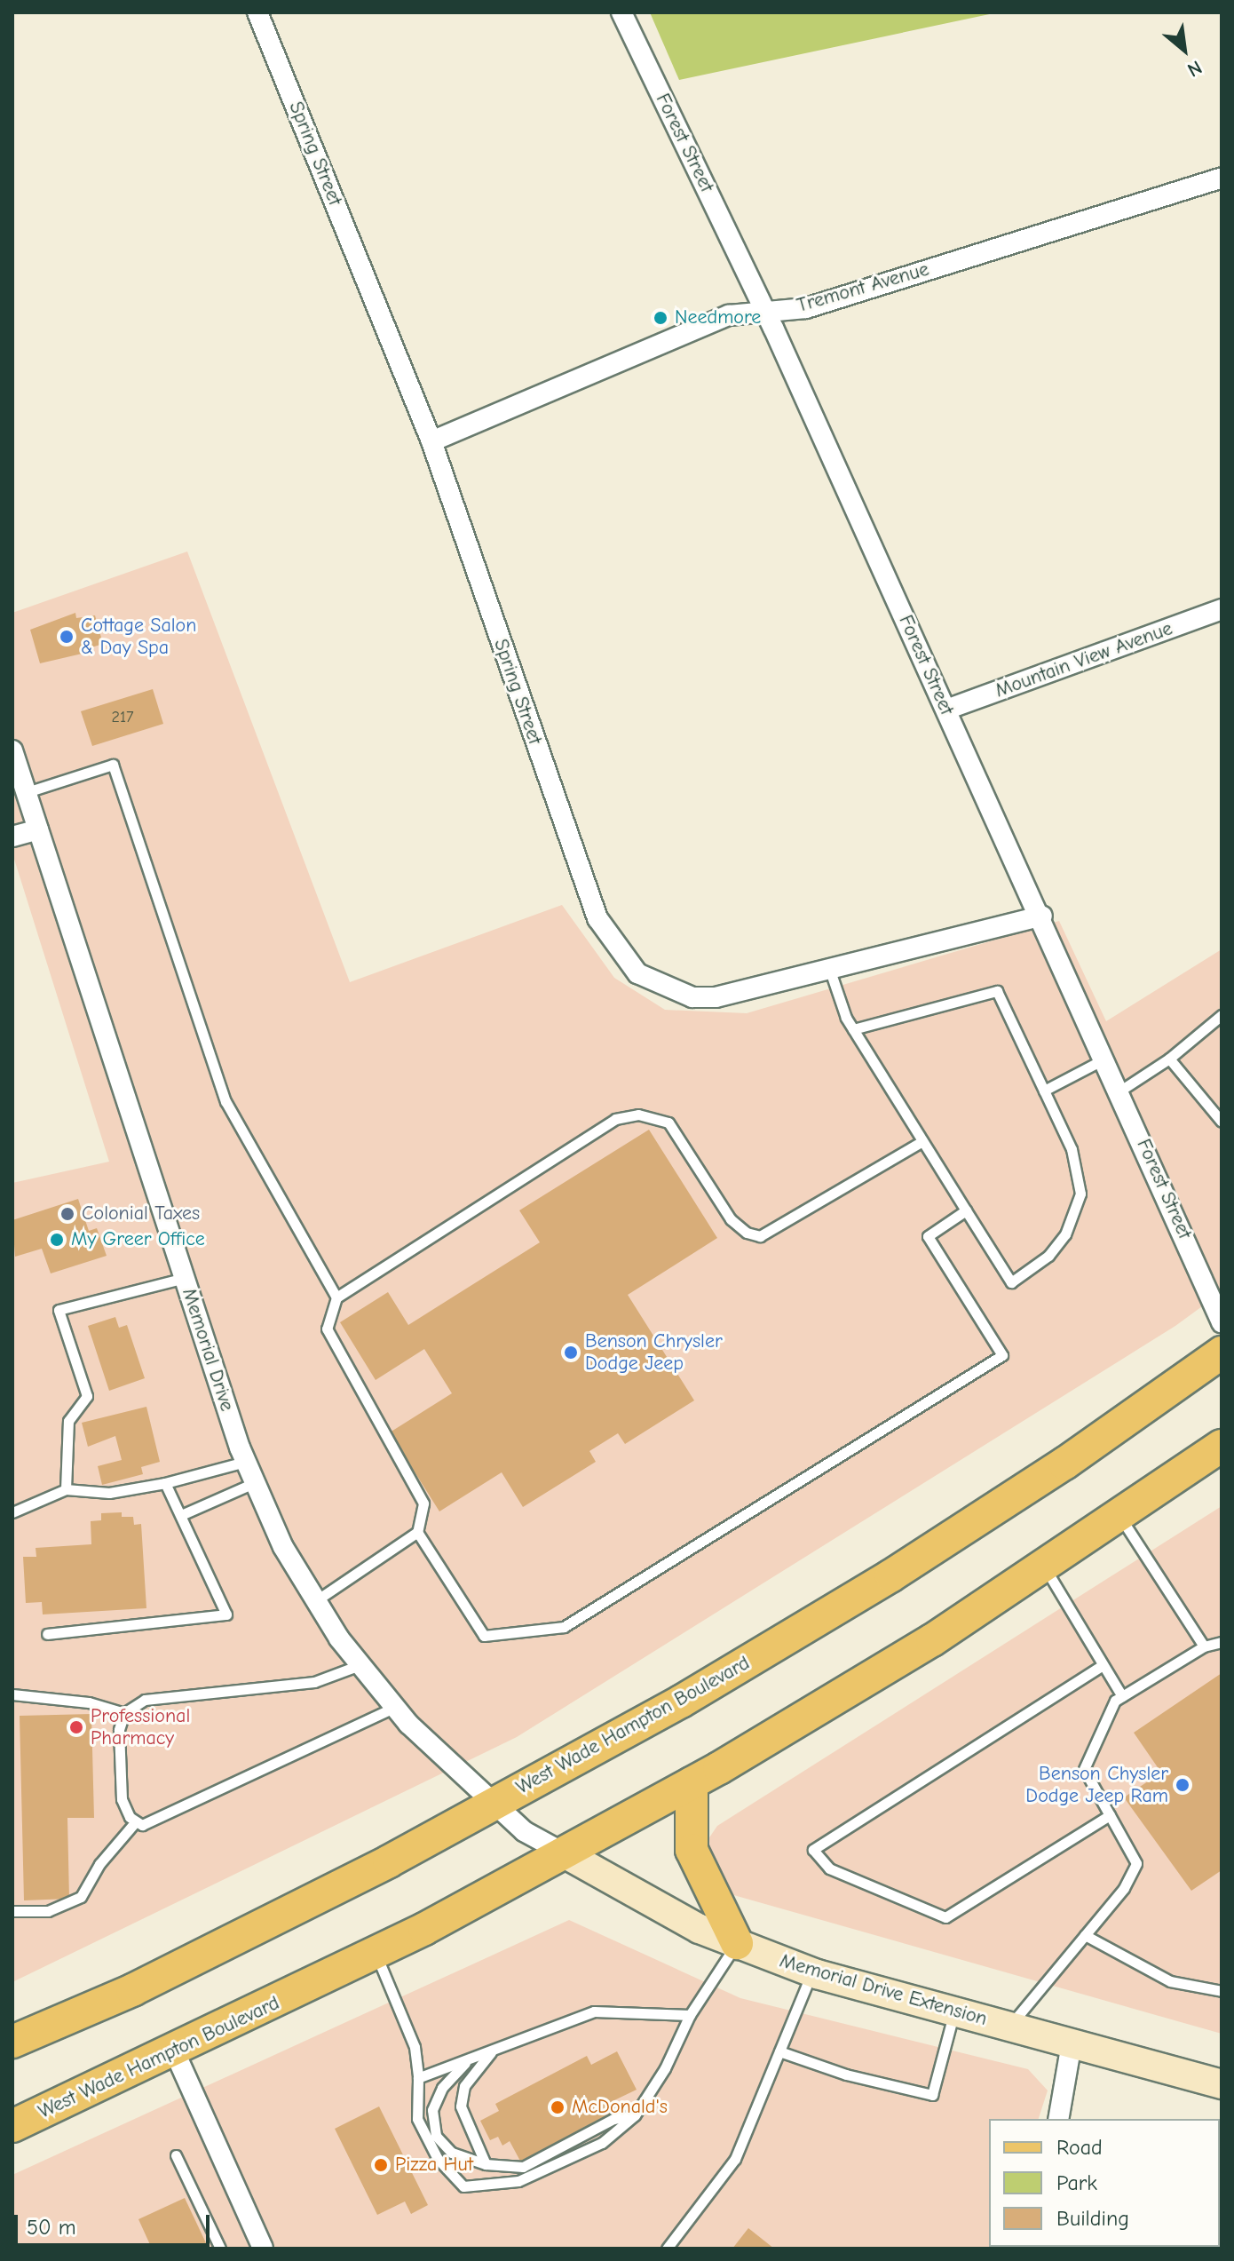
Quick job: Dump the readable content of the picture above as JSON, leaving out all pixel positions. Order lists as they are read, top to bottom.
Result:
{
  "streets": {
    "main road": ["West Wade Hampton Boulevard"],
    "street": [
      "Forest Street",
      "Spring Street",
      "Tremont Avenue",
      "Mountain View Avenue",
      "Memorial Drive",
      "Memorial Drive Extension"
    ]
  },
  "crossings": [
    ["Forest Street", "Spring Street"],
    ["Forest Street", "Tremont Avenue"],
    ["Forest Street", "Mountain View Avenue"],
    ["Spring Street", "Tremont Avenue"],
    ["Memorial Drive", "West Wade Hampton Boulevard"],
    ["Memorial Drive", "Memorial Drive Extension"],
    ["West Wade Hampton Boulevard", "Memorial Drive Extension"]
  ],
  "places": [
    "Needmore",
    "Cottage Salon & Day Spa",
    "Colonial Taxes",
    "My Greer Office",
    "Benson Chrysler Dodge Jeep",
    "Professional Pharmacy",
    "Benson Chysler Dodge Jeep Ram",
    "McDonald's",
    "Pizza Hut"
  ],
  "house_numbers": ["217"],
  "legend": ["Road", "Park", "Building"],
  "scale_bar": "50 m",
  "north": "bottom right"
}
